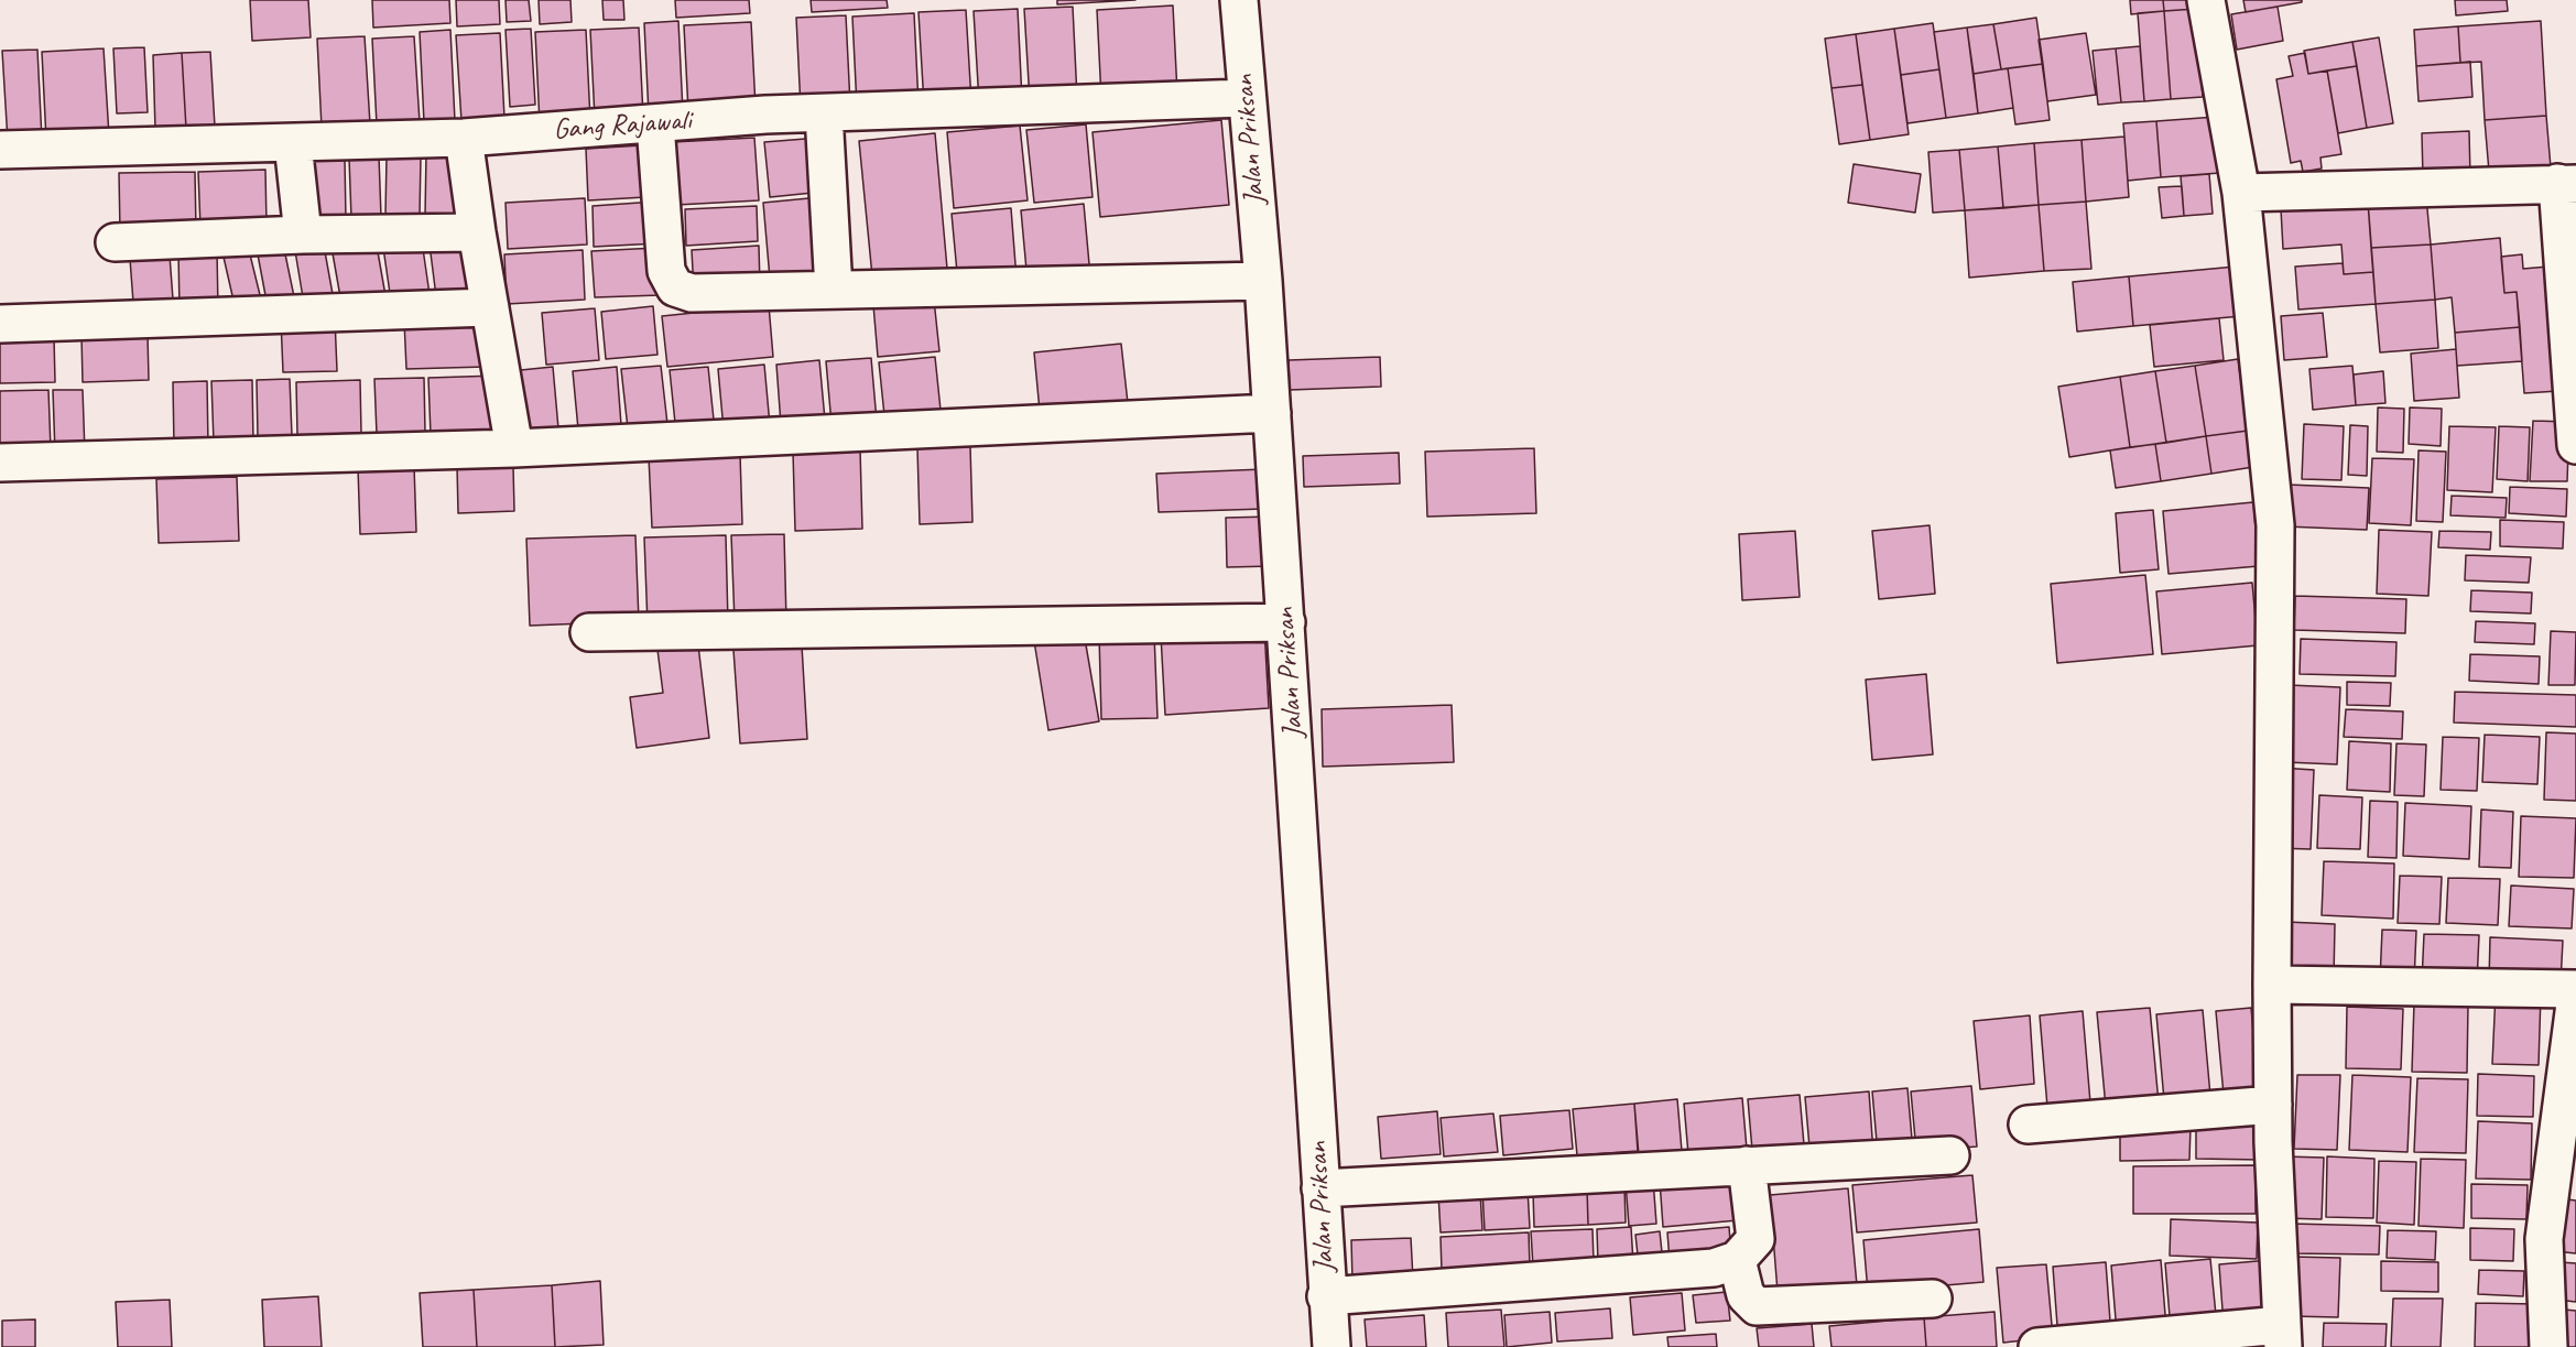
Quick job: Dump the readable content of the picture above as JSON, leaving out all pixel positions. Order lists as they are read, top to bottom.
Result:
{
  "streets": {
    "street": ["Gang Rajawali", "Jalan Priksan"]
  },
  "crossings": [
    ["Gang Rajawali", "Jalan Priksan"]
  ]
}
